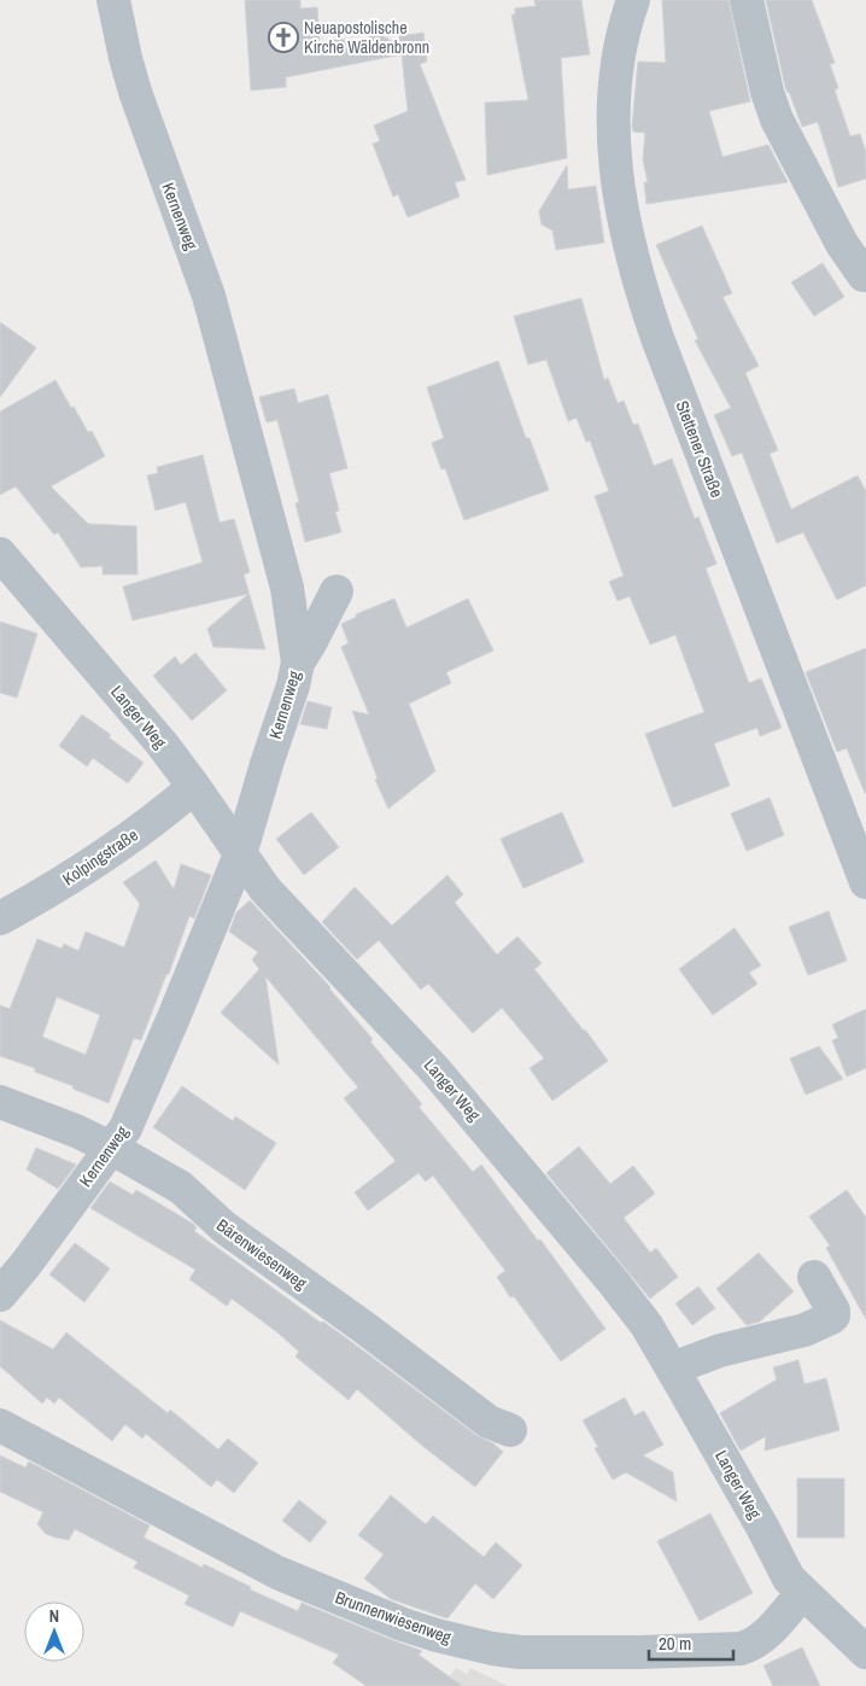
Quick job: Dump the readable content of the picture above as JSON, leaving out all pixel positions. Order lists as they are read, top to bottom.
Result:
{
  "streets": {
    "street": [
      "Kernenweg",
      "Stettener Straße",
      "Langer Weg",
      "Kolpingstraße",
      "Bärenwiesenweg",
      "Brunnenwiesenweg"
    ]
  },
  "crossings": [
    ["Kernenweg", "Langer Weg"],
    ["Kernenweg", "Bärenwiesenweg"],
    ["Langer Weg", "Kolpingstraße"],
    ["Langer Weg", "Brunnenwiesenweg"]
  ],
  "places": {
    "church": ["Neuapostolische Kirche Wäldenbronn"]
  },
  "scale_bar": "20 m",
  "north": "top"
}
